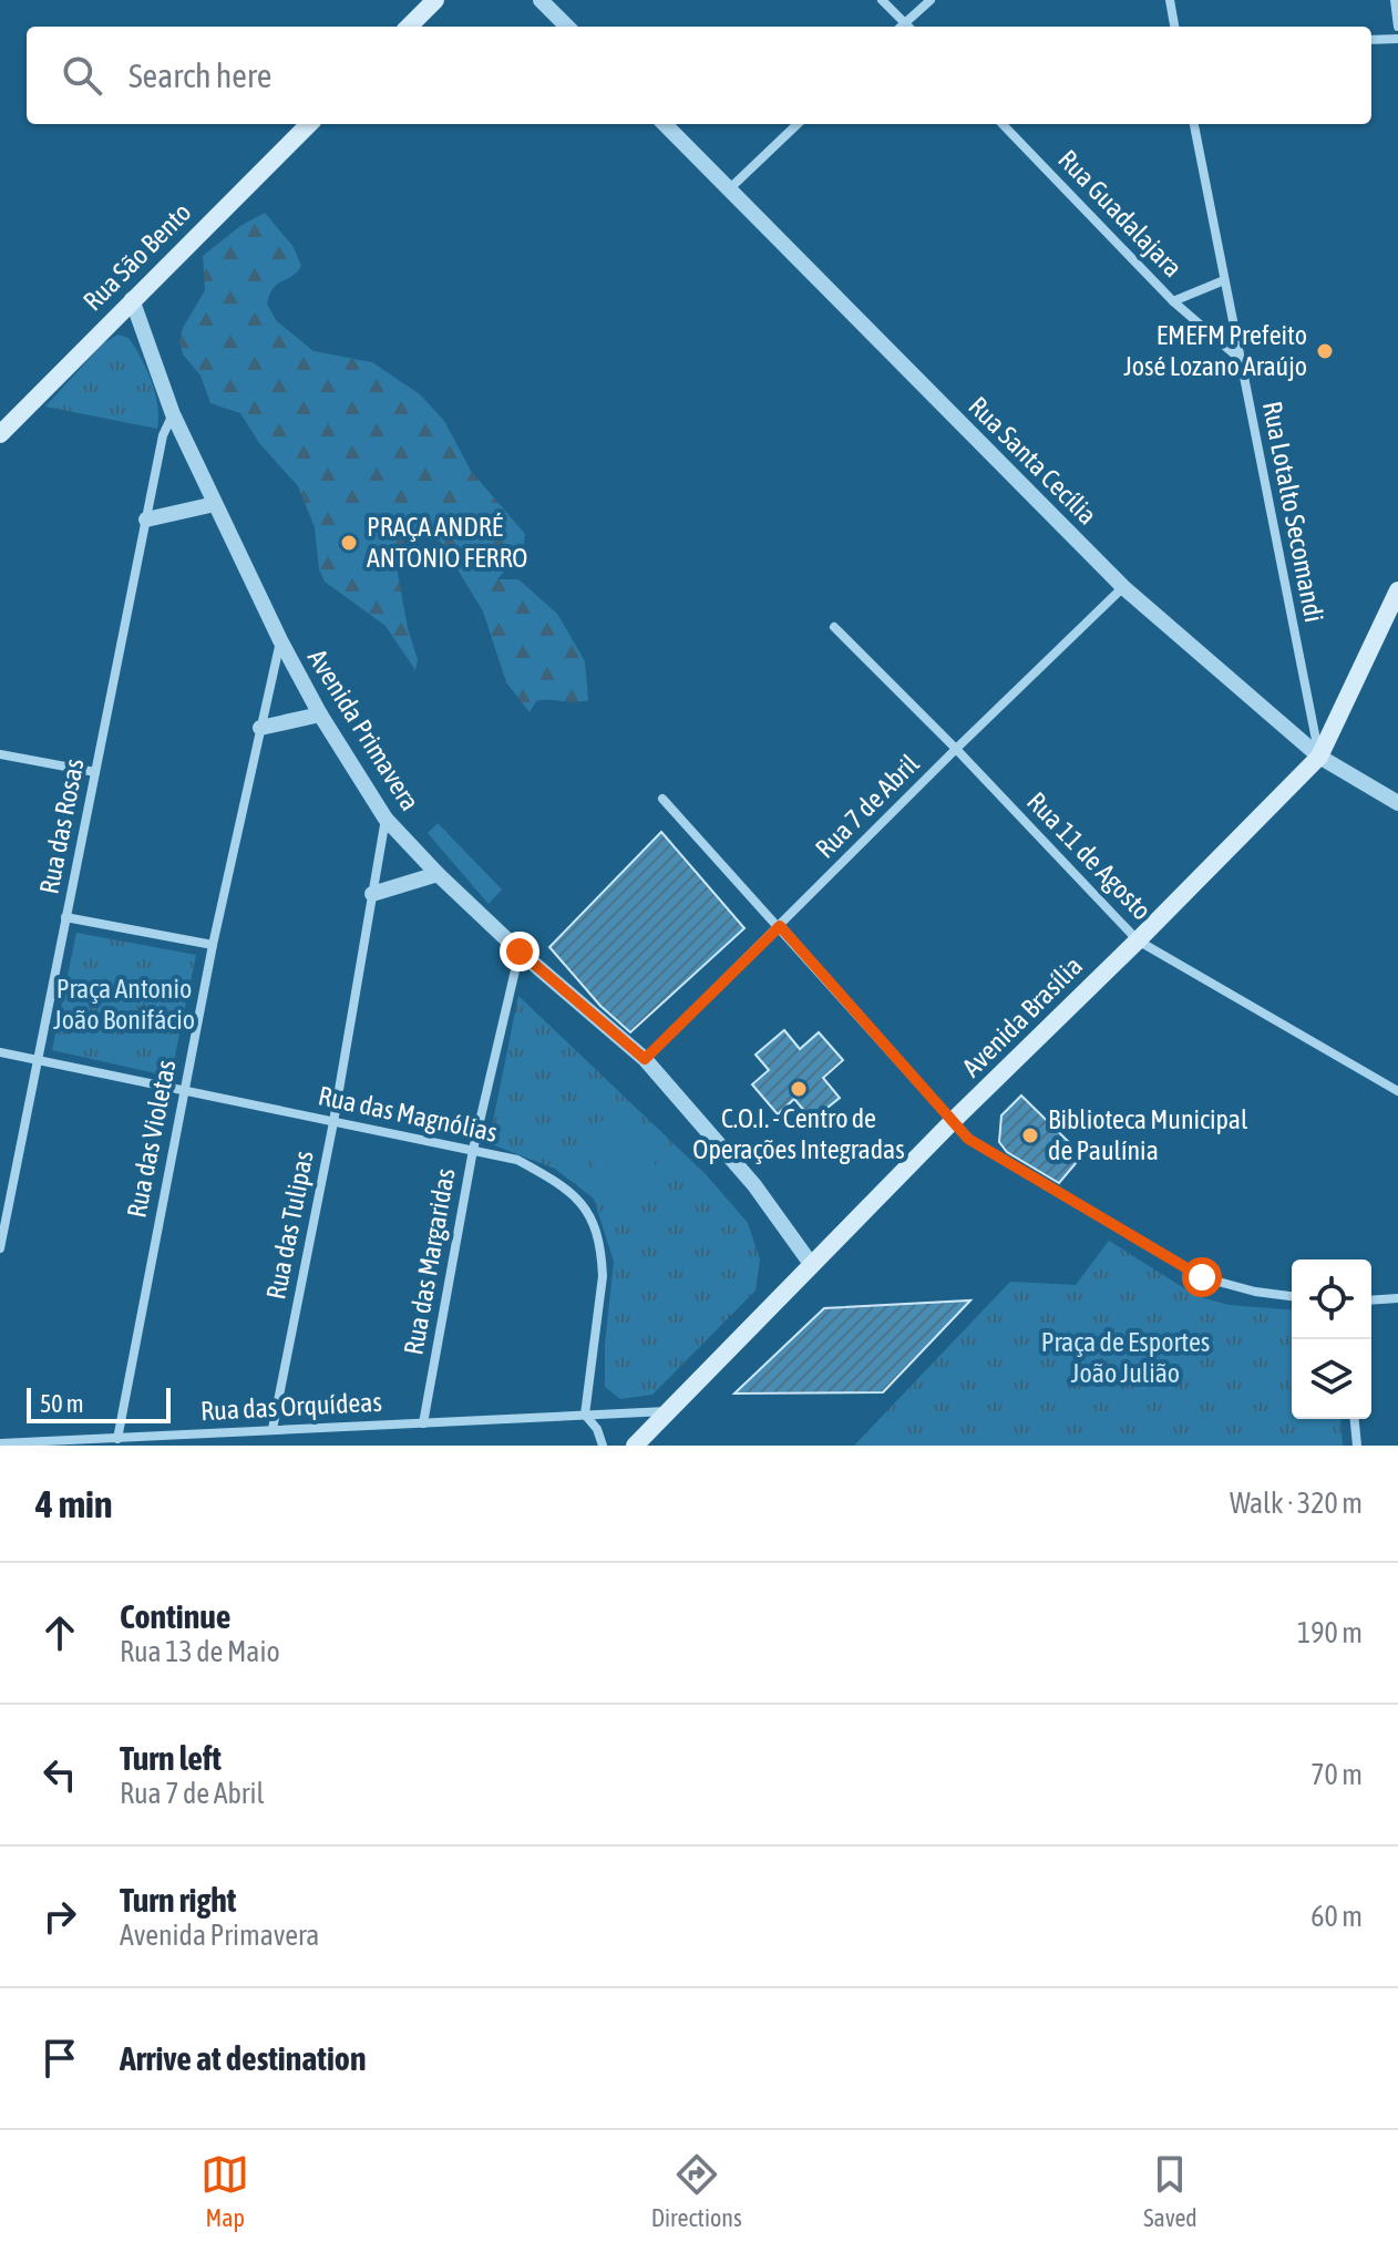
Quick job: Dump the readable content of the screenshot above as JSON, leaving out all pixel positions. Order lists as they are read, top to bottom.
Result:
{
  "streets": {
    "main road": ["Rua São Bento", "Avenida Brasília"],
    "street": [
      "Rua Guadalajara",
      "Rua Santa Cecília",
      "Rua Lotalto Secomandi",
      "Avenida Primavera",
      "Rua 7 de Abril",
      "Rua das Rosas",
      "Rua 11 de Agosto",
      "Rua das Magnólias",
      "Rua das Violetas",
      "Rua das Tulipas",
      "Rua das Margaridas",
      "Rua das Orquídeas"
    ]
  },
  "crossings": [
    ["Rua Guadalajara", "Rua Lotalto Secomandi"],
    ["Rua São Bento", "Avenida Primavera"],
    ["Rua Santa Cecília", "Rua Lotalto Secomandi"],
    ["Rua Santa Cecília", "Rua 7 de Abril"],
    ["Rua Santa Cecília", "Avenida Brasília"],
    ["Rua Lotalto Secomandi", "Avenida Brasília"],
    ["Avenida Primavera", "Rua 7 de Abril"],
    ["Avenida Primavera", "Rua das Rosas"],
    ["Avenida Primavera", "Avenida Brasília"],
    ["Avenida Primavera", "Rua das Violetas"],
    ["Avenida Primavera", "Rua das Tulipas"],
    ["Avenida Primavera", "Rua das Margaridas"],
    ["Rua 7 de Abril", "Rua 11 de Agosto"],
    ["Rua das Rosas", "Rua das Magnólias"],
    ["Rua 11 de Agosto", "Avenida Brasília"],
    ["Avenida Brasília", "Rua das Orquídeas"],
    ["Rua das Magnólias", "Rua das Violetas"],
    ["Rua das Magnólias", "Rua das Tulipas"],
    ["Rua das Magnólias", "Rua das Margaridas"],
    ["Rua das Magnólias", "Rua das Orquídeas"],
    ["Rua das Violetas", "Rua das Orquídeas"],
    ["Rua das Tulipas", "Rua das Orquídeas"],
    ["Rua das Margaridas", "Rua das Orquídeas"]
  ],
  "parks": ["Praça Antonio João Bonifácio", "Praça de Esportes João Julião"],
  "places": [
    "EMEFM Prefeito José Lozano Araújo",
    "PRAÇA ANDRÉ ANTONIO FERRO",
    "C.O.I. - Centro de Operações Integradas",
    "Biblioteca Municipal de Paulínia"
  ],
  "scale_bar": "50 m",
  "page": {
    "search": "Search here",
    "scale": "50 m",
    "heading": ["4 min", "Walk · 320 m"],
    "list": [
      ["Continue", "Rua 13 de Maio", "190 m"],
      ["Turn left", "Rua 7 de Abril", "70 m"],
      ["Turn right", "Avenida Primavera", "60 m"],
      "Arrive at destination"
    ],
    "nav": ["Map", "Directions", "Saved"]
  }
}
